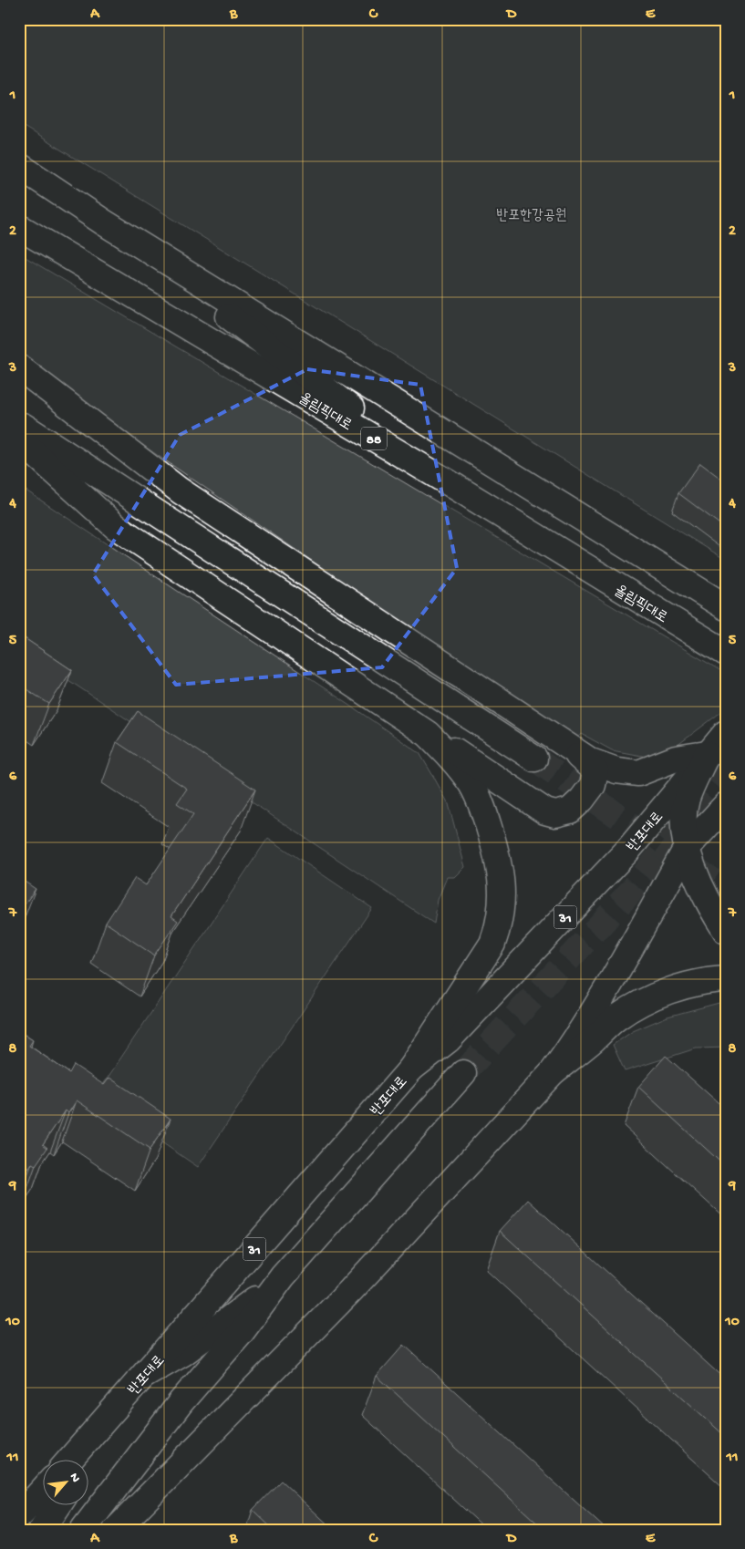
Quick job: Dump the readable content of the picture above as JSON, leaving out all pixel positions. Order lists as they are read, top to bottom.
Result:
{
  "streets": {
    "main road": [
      "올림픽대로",
      "88",
      "반포대로",
      "31"
    ]
  },
  "crossings": [
    ["반포대로", "31"]
  ],
  "parks": ["반포한강공원"],
  "north": "top right",
  "grid": {
    "columns": [
      "A",
      "B",
      "C",
      "D",
      "E"
    ],
    "rows": [
      "1",
      "2",
      "3",
      "4",
      "5",
      "6",
      "7",
      "8",
      "9",
      "10",
      "11"
    ]
  }
}
